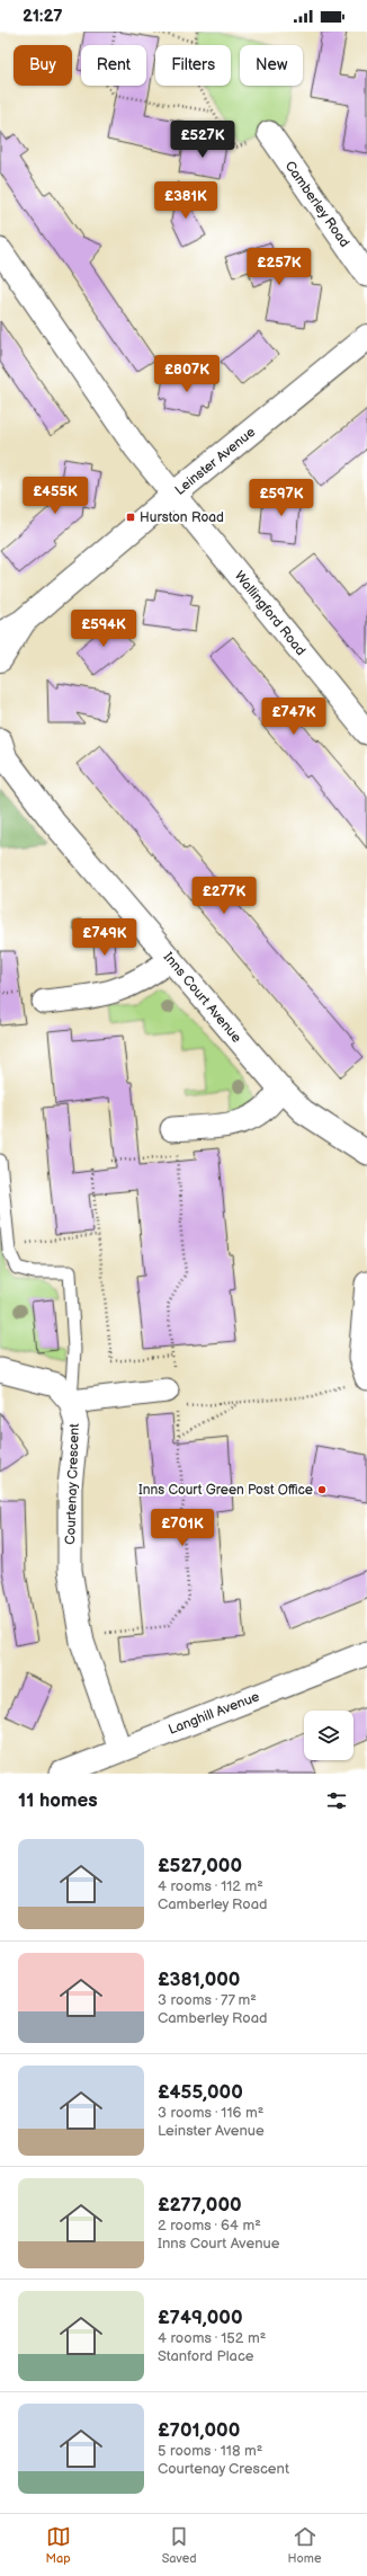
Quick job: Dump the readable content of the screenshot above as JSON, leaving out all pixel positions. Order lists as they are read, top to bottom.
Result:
{
  "streets": {
    "street": [
      "Camberley Road",
      "Leinster Avenue",
      "Wallingford Road",
      "Inns Court Avenue",
      "Courtenay Crescent",
      "Langhill Avenue"
    ]
  },
  "crossings": [
    ["Leinster Avenue", "Wallingford Road"],
    ["Courtenay Crescent", "Langhill Avenue"]
  ],
  "places": {
    "transit": ["Hurston Road"],
    "other": ["Inns Court Green Post Office"]
  },
  "page": {
    "status": "21:27",
    "chip": [
      "Buy",
      "Rent",
      "Filters",
      "New"
    ],
    "price": [
      "£527K",
      "£381K",
      "£257K",
      "£807K",
      "£455K",
      "£597K",
      "£594K",
      "£747K",
      "£277K",
      "£749K",
      "£701K"
    ],
    "heading": "11 homes",
    "list": [
      {
        "name": "£527,000",
        "note": "4 rooms · 112 m² · Camberley Road"
      },
      {
        "name": "£381,000",
        "note": "3 rooms · 77 m² · Camberley Road"
      },
      {
        "name": "£455,000",
        "note": "3 rooms · 116 m² · Leinster Avenue"
      },
      {
        "name": "£277,000",
        "note": "2 rooms · 64 m² · Inns Court Avenue"
      },
      {
        "name": "£749,000",
        "note": "4 rooms · 152 m² · Stanford Place"
      },
      {
        "name": "£701,000",
        "note": "5 rooms · 118 m² · Courtenay Crescent"
      }
    ],
    "tabs": ["Map", "Saved", "Home"]
  }
}
